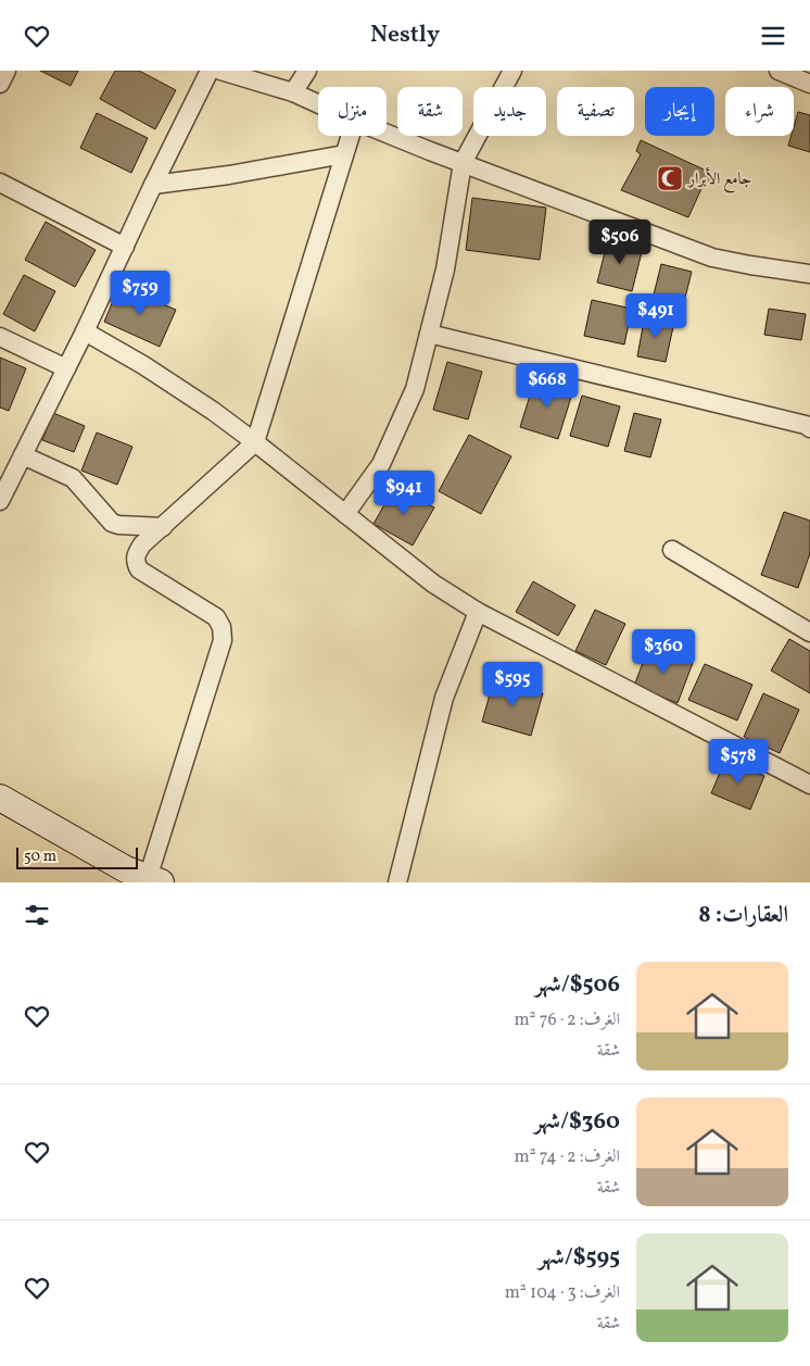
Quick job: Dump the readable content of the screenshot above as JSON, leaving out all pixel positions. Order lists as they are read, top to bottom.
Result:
{
  "places": {
    "mosque": ["جامع الأبرار"]
  },
  "scale_bar": "50 m",
  "page": {
    "header": "Nestly",
    "chip": [
      "شراء",
      "إيجار",
      "تصفية",
      "جديد",
      "شقة",
      "منزل"
    ],
    "price": [
      "$506",
      "$759",
      "$491",
      "$668",
      "$941",
      "$360",
      "$595",
      "$578"
    ],
    "scale": "50 m",
    "heading": "العقارات: 8",
    "list": [
      {
        "name": "$506/شهر",
        "note": "الغرف: 2 · 76 m² · شقة"
      },
      {
        "name": "$360/شهر",
        "note": "الغرف: 2 · 74 m² · شقة"
      },
      {
        "name": "$595/شهر",
        "note": "الغرف: 3 · 104 m² · شقة"
      }
    ]
  }
}
